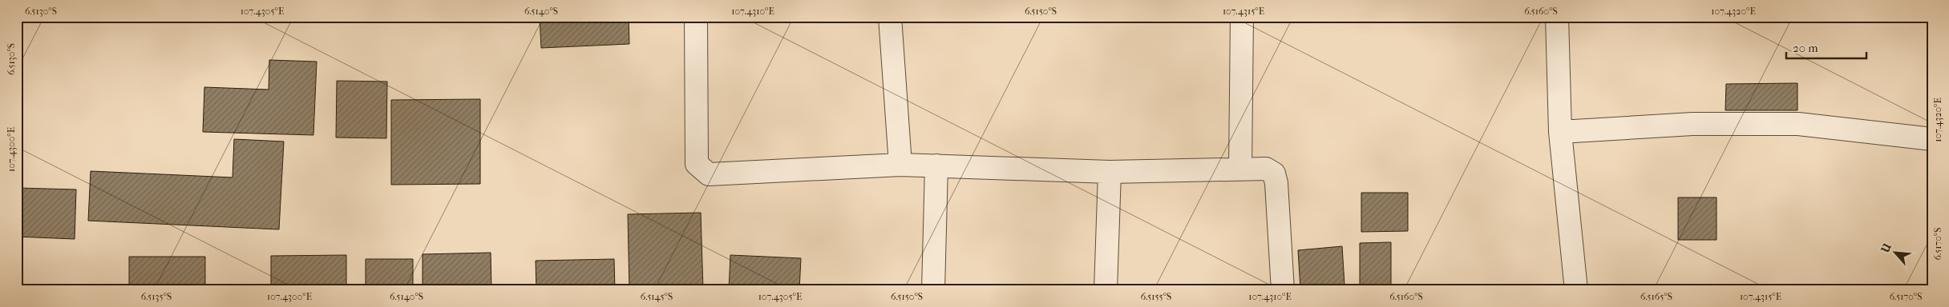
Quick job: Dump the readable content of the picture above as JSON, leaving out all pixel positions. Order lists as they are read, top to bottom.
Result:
{
  "scale_bar": "20 m",
  "north": "top left",
  "coordinates": [
    "6.5130°S",
    "107.4305°E",
    "6.5140°S",
    "107.4310°E",
    "6.5150°S",
    "107.4315°E",
    "6.5160°S",
    "107.4320°E",
    "107.4300°E",
    "6.5170°S",
    "6.5135°S",
    "6.5145°S",
    "6.5155°S",
    "6.5165°S"
  ]
}
